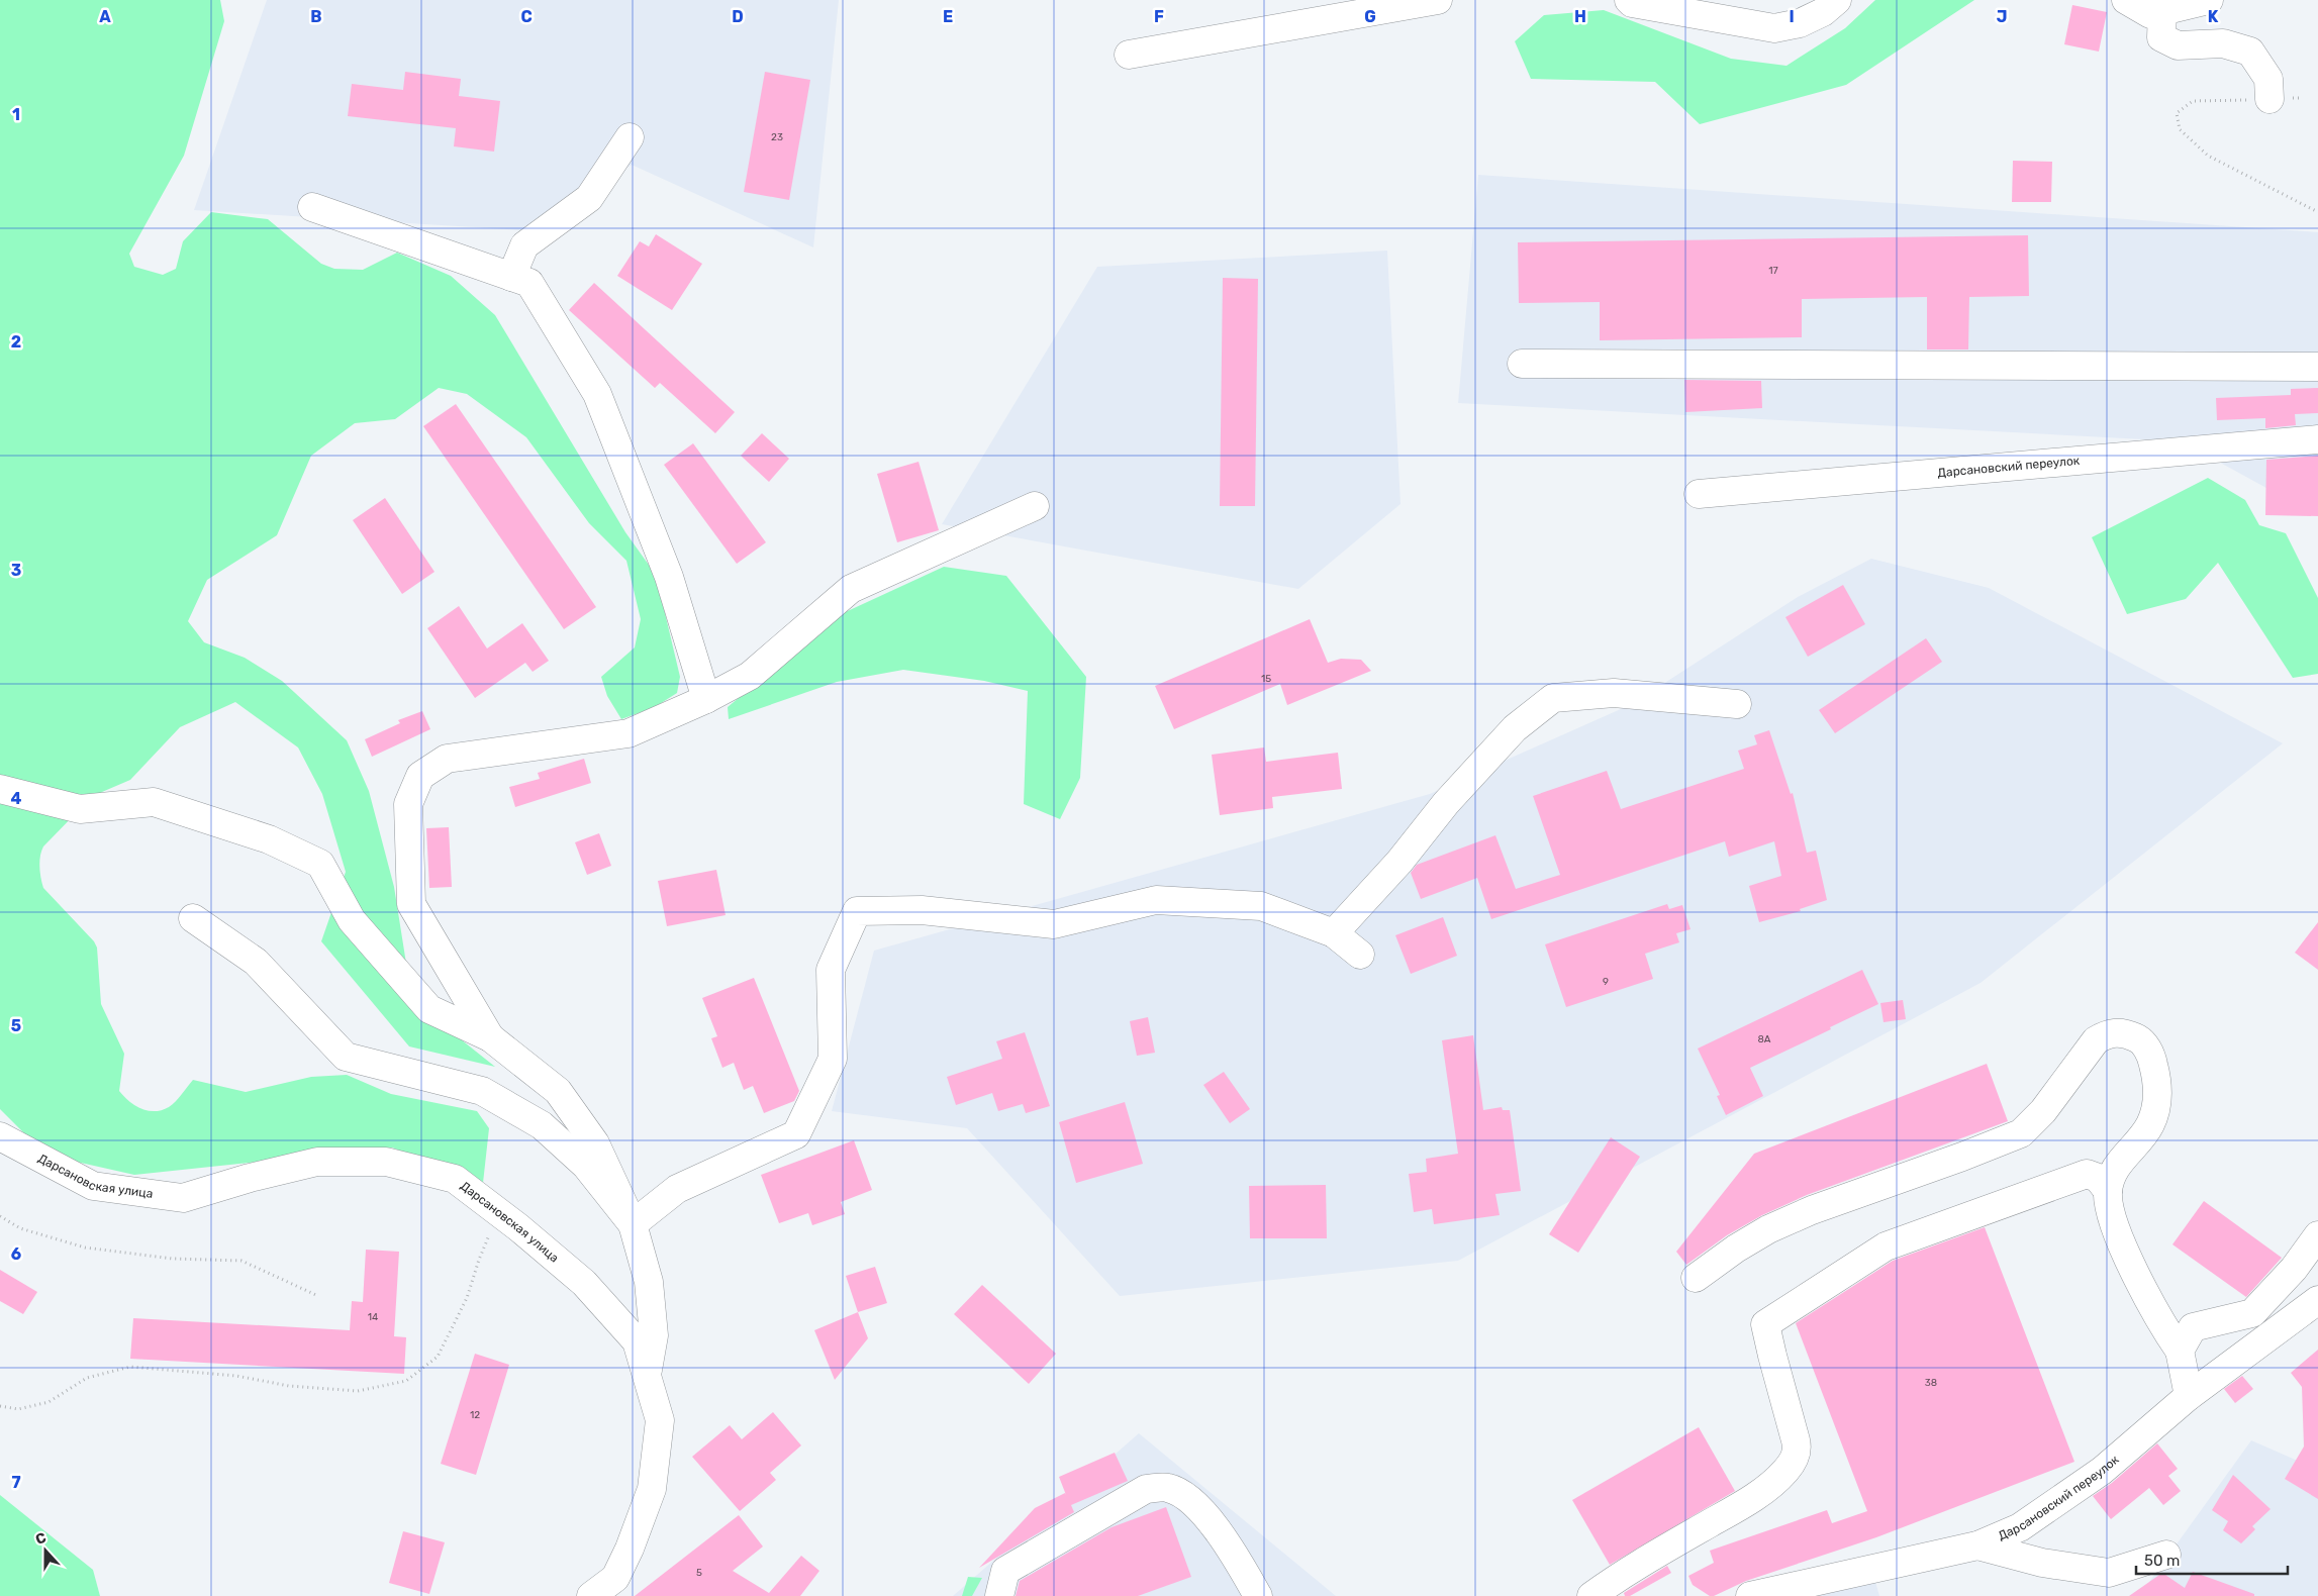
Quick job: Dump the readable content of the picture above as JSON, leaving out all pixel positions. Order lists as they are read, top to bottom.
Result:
{
  "streets": {
    "street": ["Дарсановский переулок", "Дарсановская улица"]
  },
  "house_numbers": [
    "23",
    "17",
    "15",
    "9",
    "8А",
    "14",
    "38",
    "12",
    "5"
  ],
  "scale_bar": "50 m",
  "north": "top",
  "grid": {
    "columns": [
      "A",
      "B",
      "C",
      "D",
      "E",
      "F",
      "G",
      "H",
      "I",
      "J",
      "K"
    ],
    "rows": [
      "1",
      "2",
      "3",
      "4",
      "5",
      "6",
      "7"
    ]
  }
}
